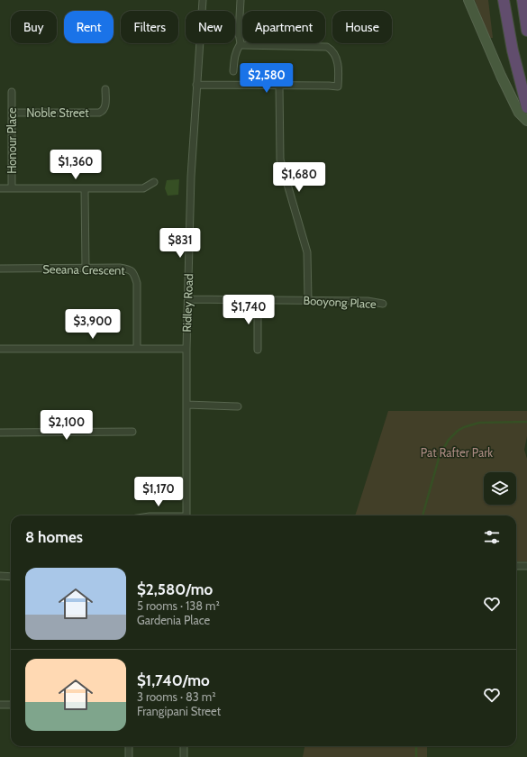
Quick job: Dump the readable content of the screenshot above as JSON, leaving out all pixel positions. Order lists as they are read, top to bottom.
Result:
{
  "streets": {
    "street": [
      "Noble Street",
      "Honour Place",
      "Seeana Crescent",
      "Booyong Place",
      "Ridley Road"
    ]
  },
  "crossings": [
    ["Noble Street", "Honour Place"],
    ["Booyong Place", "Ridley Road"]
  ],
  "parks": ["Pat Rafter Park"],
  "page": {
    "chip": [
      "Buy",
      "Rent",
      "Filters",
      "New",
      "Apartment",
      "House"
    ],
    "price": [
      "$2,580",
      "$1,360",
      "$1,680",
      "$831",
      "$1,740",
      "$3,900",
      "$2,100",
      "$1,170"
    ],
    "heading": "8 homes",
    "list": [
      {
        "name": "$2,580/mo",
        "note": "5 rooms · 138 m² · Gardenia Place"
      },
      {
        "name": "$1,740/mo",
        "note": "3 rooms · 83 m² · Frangipani Street"
      }
    ]
  }
}
